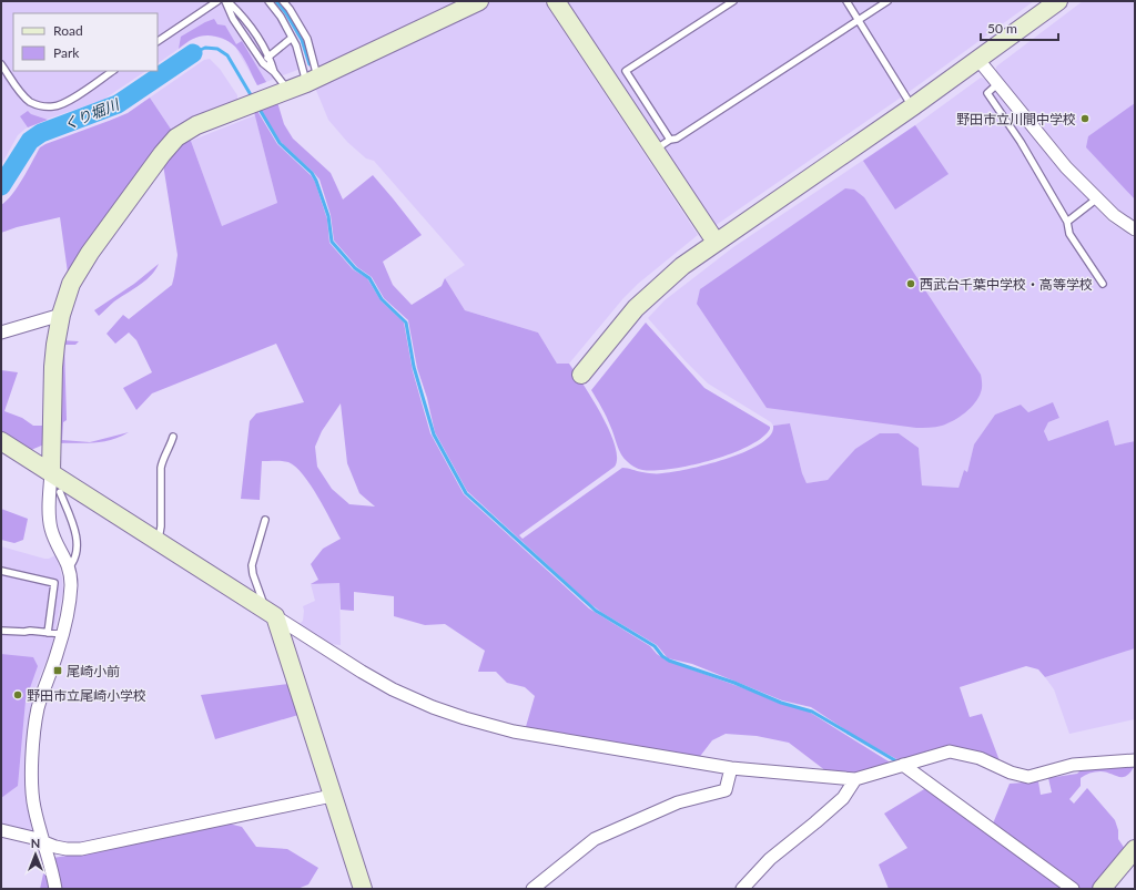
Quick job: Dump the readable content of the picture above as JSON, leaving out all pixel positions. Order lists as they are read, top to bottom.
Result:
{
  "water": ["くり堀川"],
  "places": {
    "other": ["野田市立川間中学校", "西武台千葉中学校・高等学校", "野田市立尾崎小学校"],
    "transit": ["尾崎小前"]
  },
  "legend": ["Road", "Park"],
  "scale_bar": "50 m",
  "north": "top"
}
